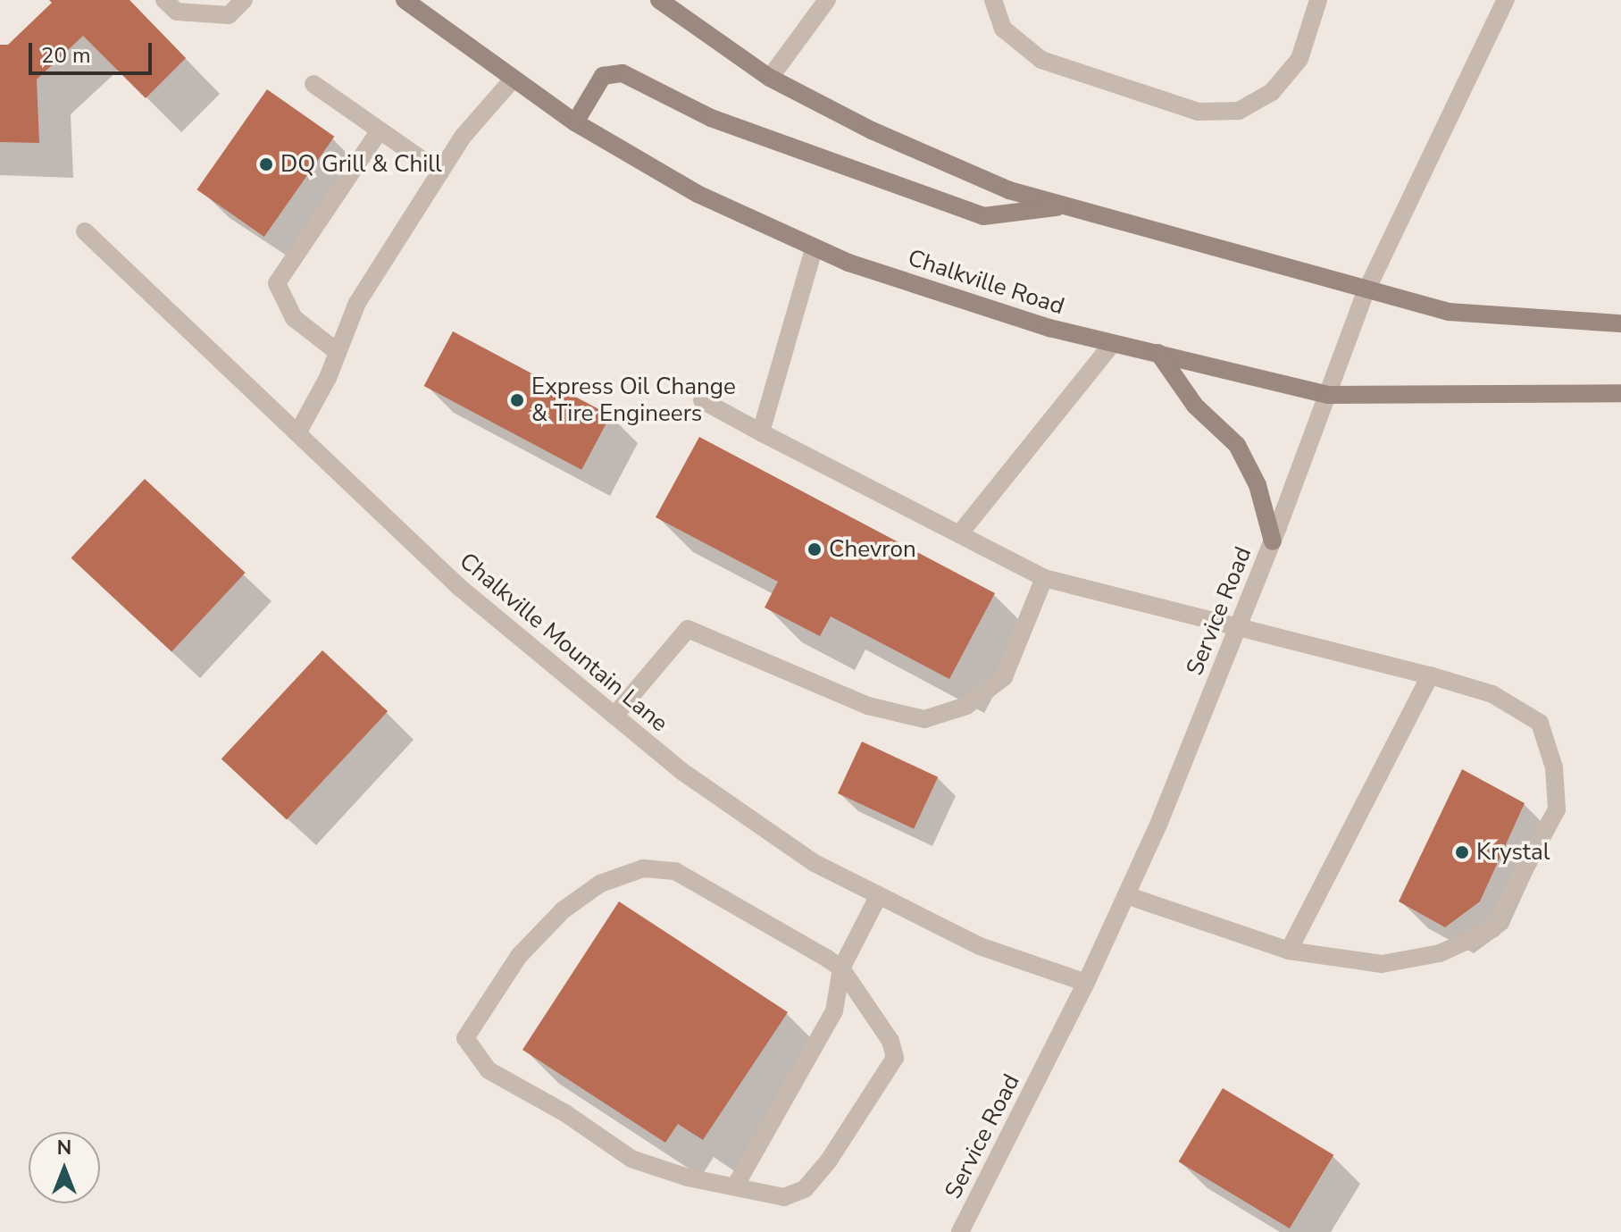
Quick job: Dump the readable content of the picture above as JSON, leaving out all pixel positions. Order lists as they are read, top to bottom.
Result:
{
  "streets": {
    "main road": ["Chalkville Road"],
    "street": ["Service Road", "Chalkville Mountain Lane"]
  },
  "crossings": [
    ["Chalkville Road", "Service Road"],
    ["Service Road", "Chalkville Mountain Lane"]
  ],
  "places": [
    "DQ Grill & Chill",
    "Express Oil Change & Tire Engineers",
    "Chevron",
    "Krystal"
  ],
  "scale_bar": "20 m",
  "north": "top"
}
